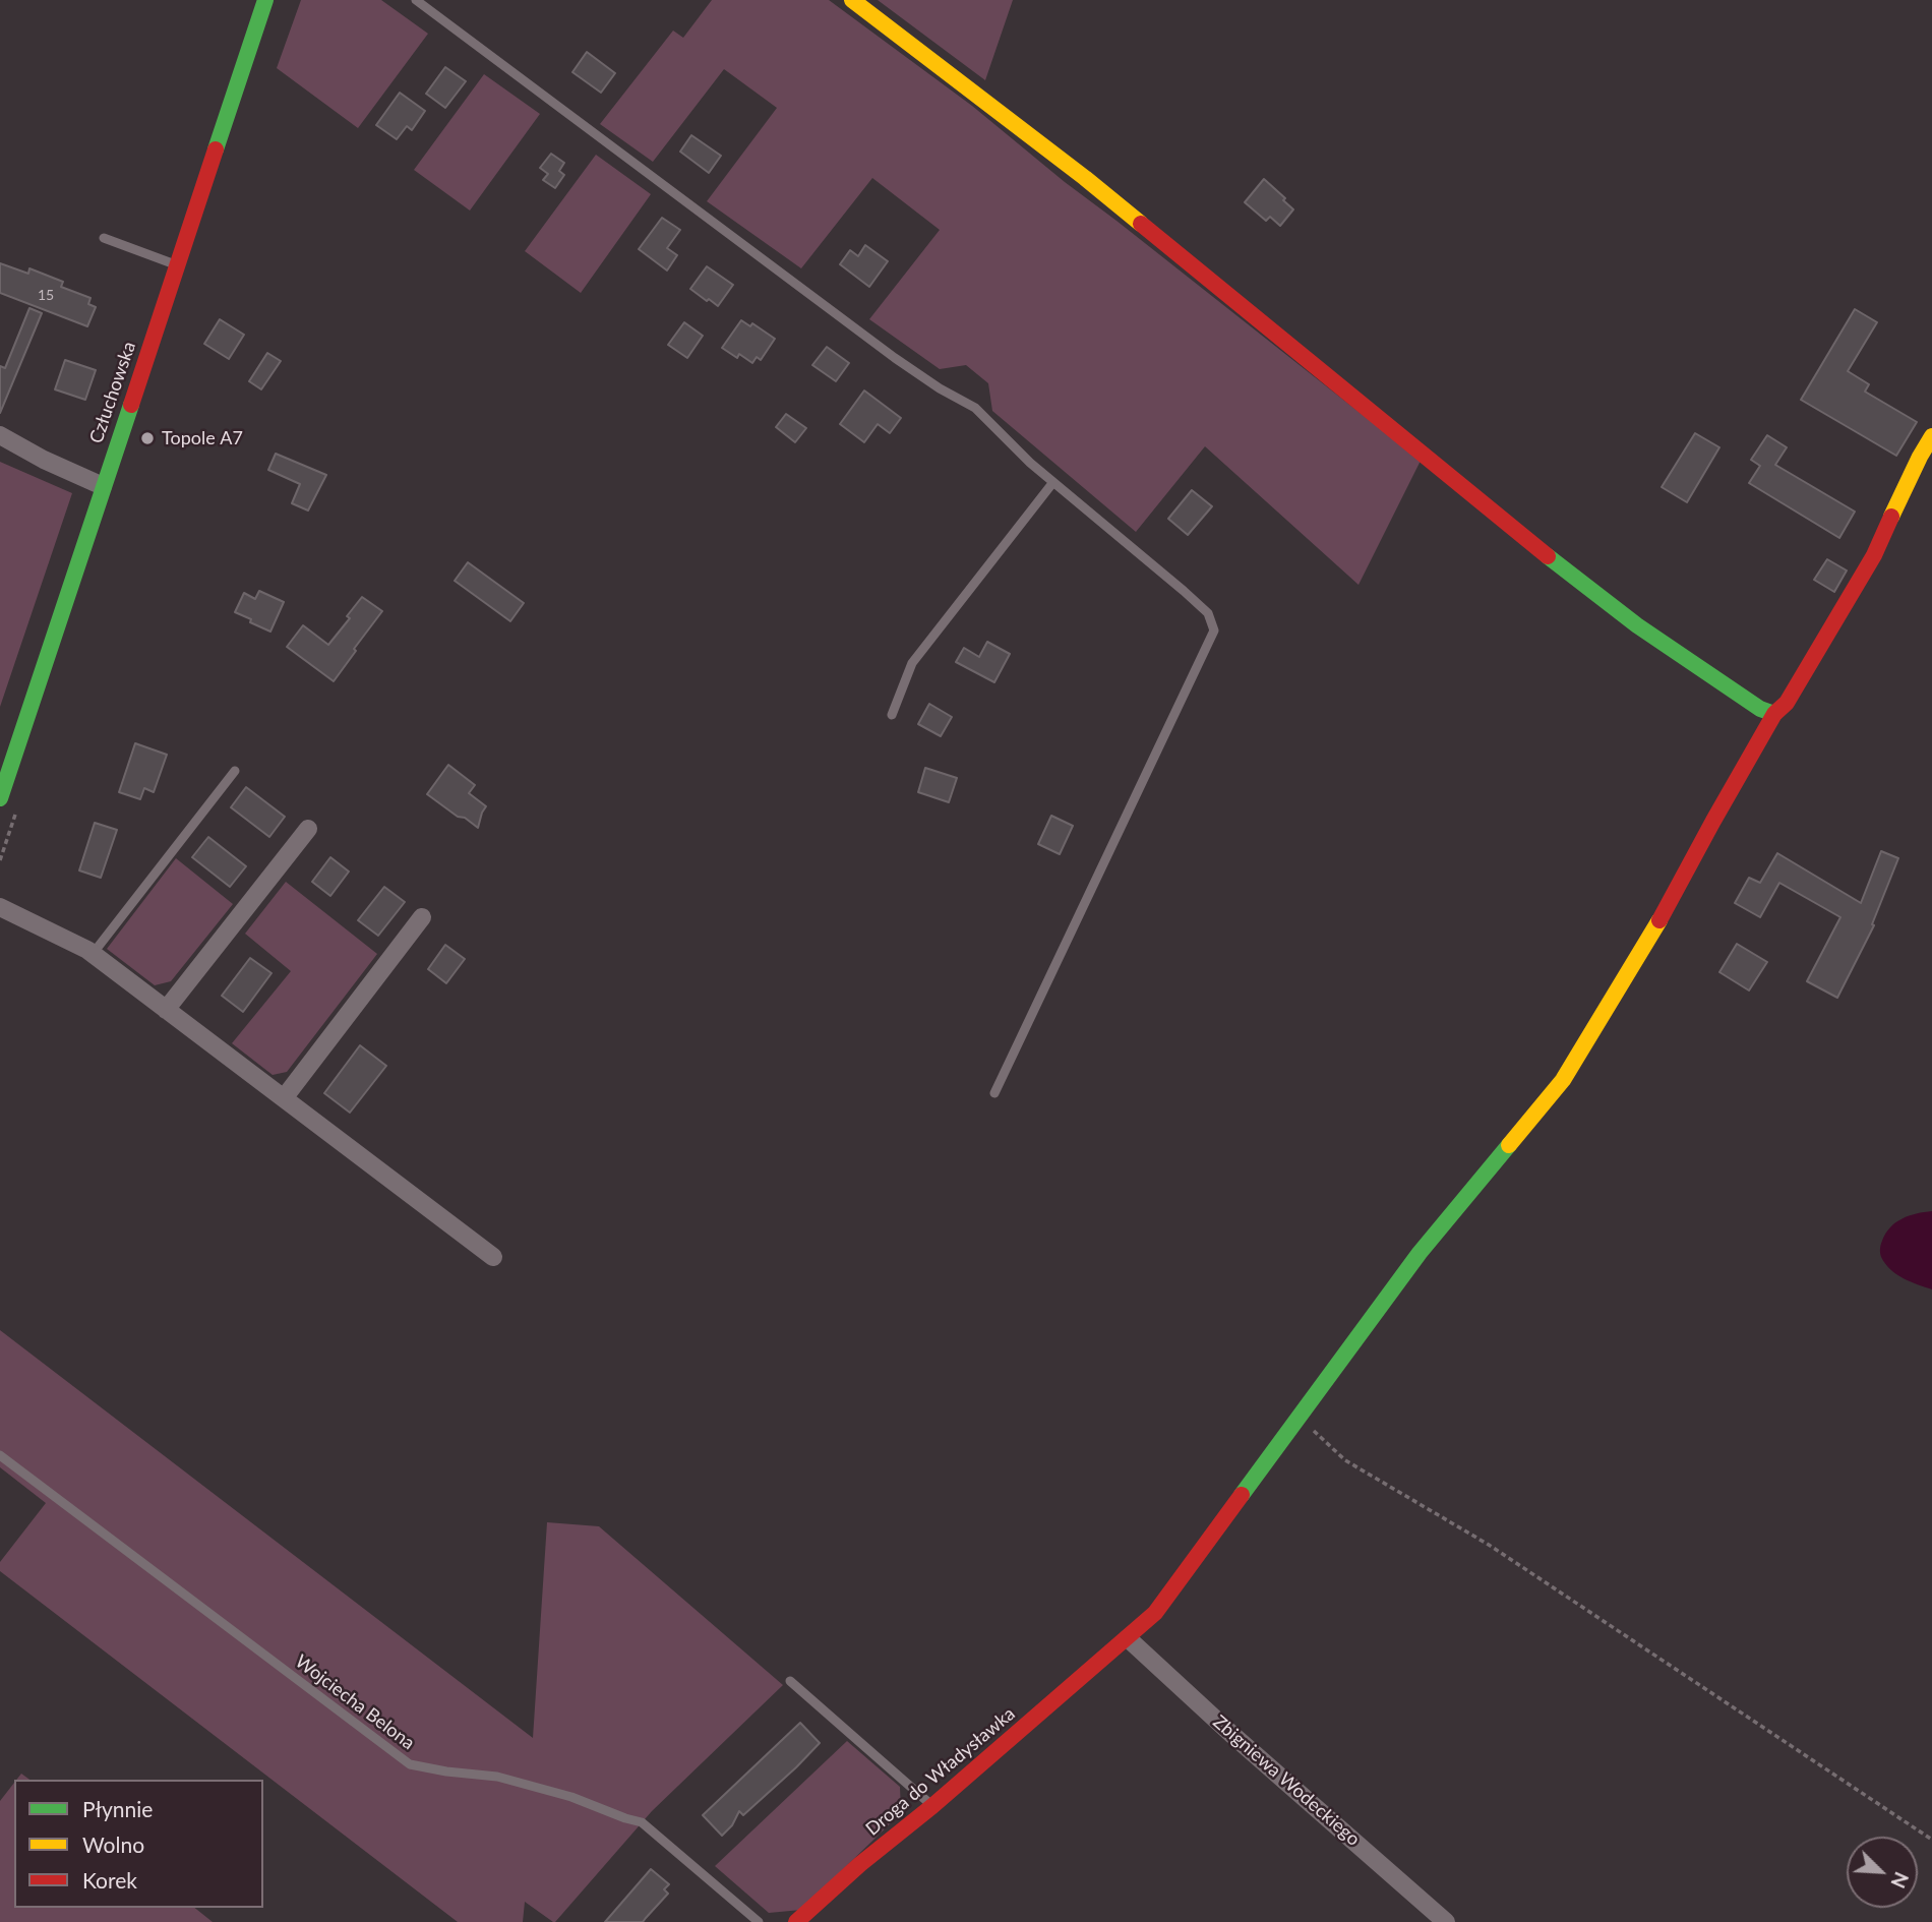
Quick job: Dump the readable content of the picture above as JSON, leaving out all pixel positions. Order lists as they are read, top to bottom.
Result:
{
  "streets": {
    "street": ["Człuchowska", "Droga do Władysławka", "Zbigniewa Wodeckiego"],
    "lane": ["Wojciecha Belona"]
  },
  "crossings": [
    ["Droga do Władysławka", "Zbigniewa Wodeckiego"]
  ],
  "places": ["Topole A7"],
  "house_numbers": ["15"],
  "legend": ["Płynnie", "Wolno", "Korek"],
  "north": "bottom right"
}
